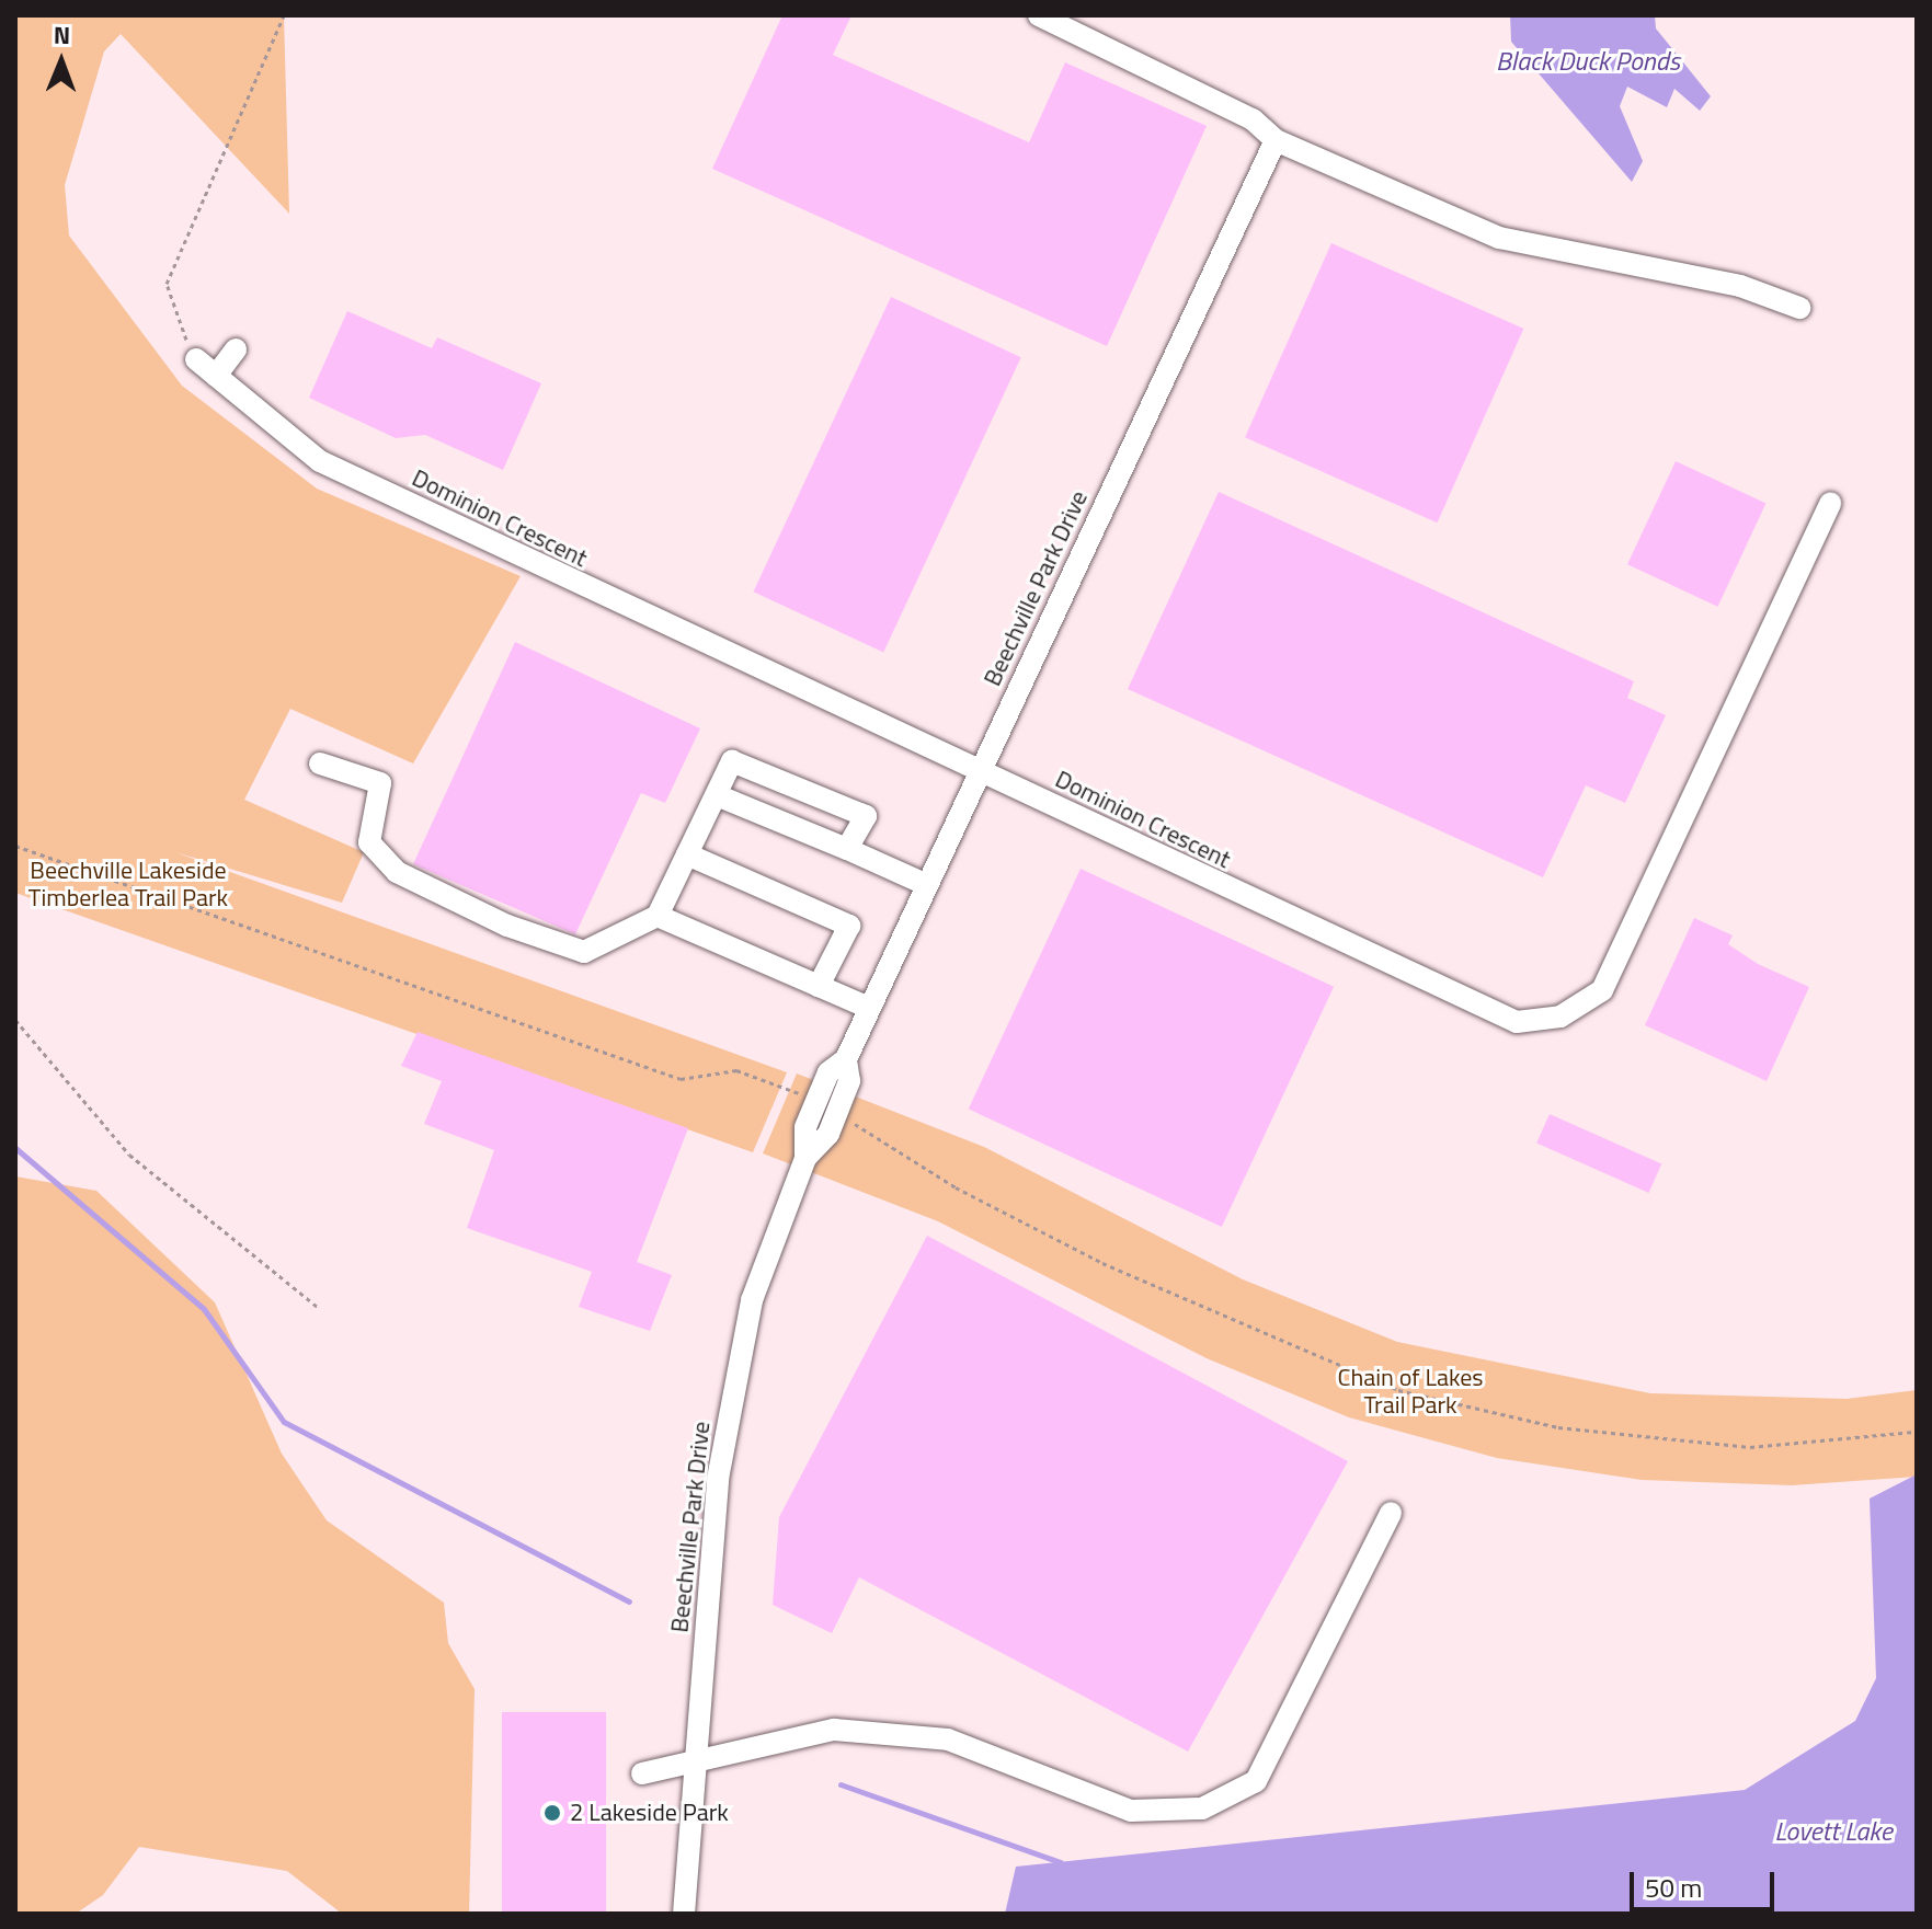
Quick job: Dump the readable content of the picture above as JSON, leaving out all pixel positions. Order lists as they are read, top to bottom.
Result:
{
  "streets": {
    "street": ["Dominion Crescent", "Beechville Park Drive"]
  },
  "crossings": [
    ["Dominion Crescent", "Beechville Park Drive"]
  ],
  "water": ["Black Duck Ponds", "Lovett Lake"],
  "parks": ["Beechville Lakeside Timberlea Trail Park", "Chain of Lakes Trail Park"],
  "places": ["2 Lakeside Park"],
  "scale_bar": "50 m",
  "north": "top"
}
